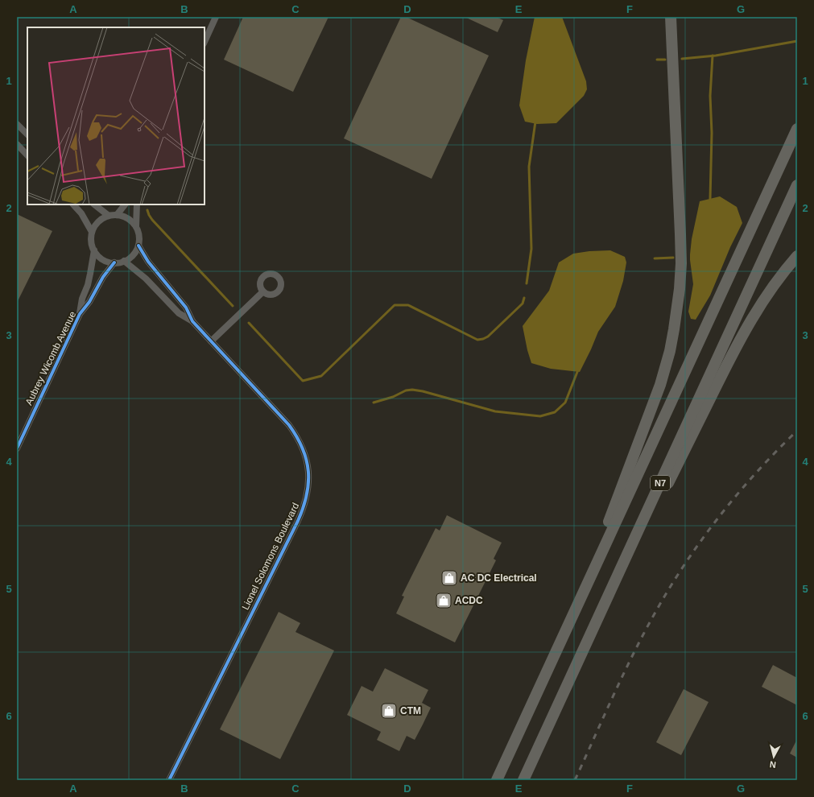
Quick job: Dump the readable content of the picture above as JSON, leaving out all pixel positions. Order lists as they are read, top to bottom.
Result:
{
  "streets": {
    "highway": ["N7"],
    "street": ["Aubrey Wicomb Avenue", "Lionel Solomons Boulevard"]
  },
  "crossings": [
    ["Aubrey Wicomb Avenue", "Lionel Solomons Boulevard"]
  ],
  "places": {
    "shop": ["AC DC Electrical", "ACDC", "CTM"]
  },
  "north": "bottom",
  "grid": {
    "columns": [
      "A",
      "B",
      "C",
      "D",
      "E",
      "F",
      "G"
    ],
    "rows": [
      "1",
      "2",
      "3",
      "4",
      "5",
      "6"
    ]
  }
}
